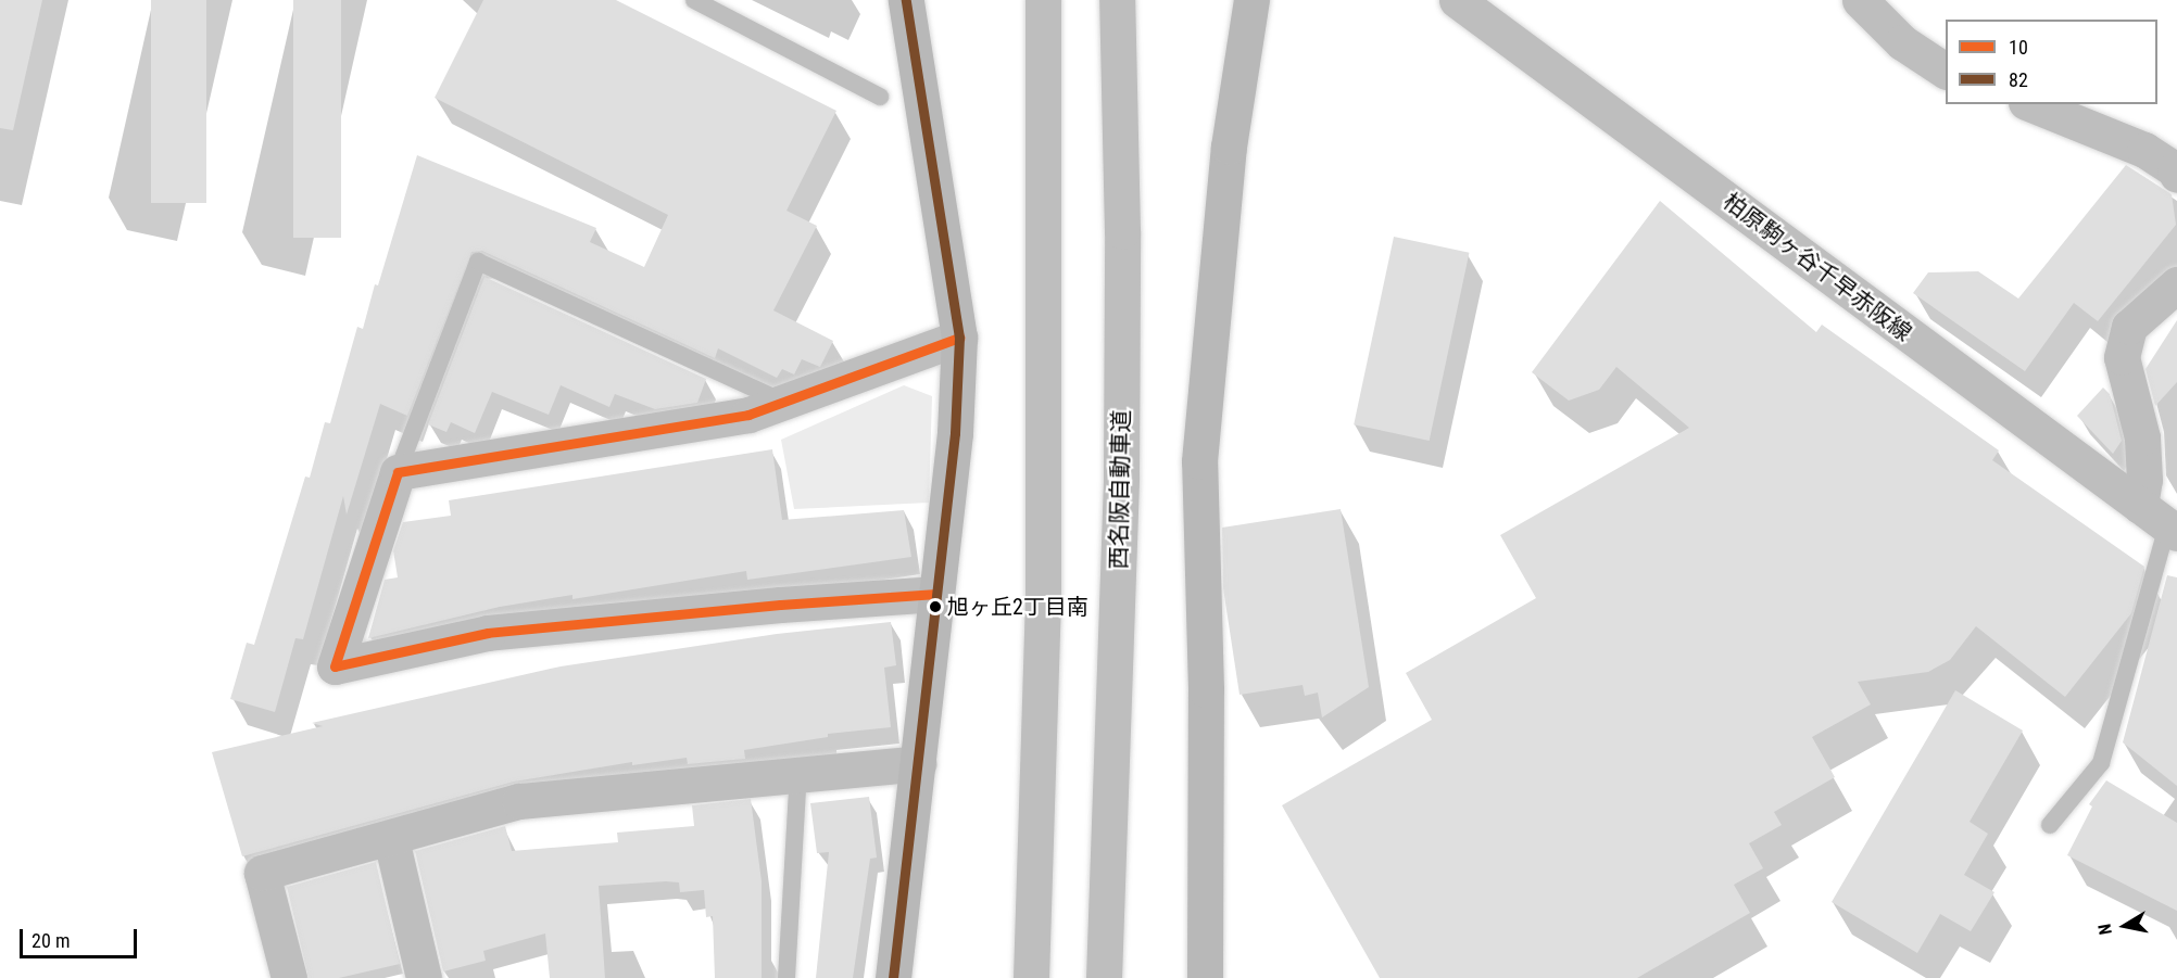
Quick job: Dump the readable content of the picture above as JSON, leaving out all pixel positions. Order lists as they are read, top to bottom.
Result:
{
  "streets": {
    "main road": ["柏原駒ヶ谷千早赤阪線", "西名阪自動車道"]
  },
  "places": ["旭ヶ丘2丁目南"],
  "lines": ["transit line 82", "transit line 10"],
  "legend": ["10", "82"],
  "scale_bar": "20 m",
  "north": "left"
}
